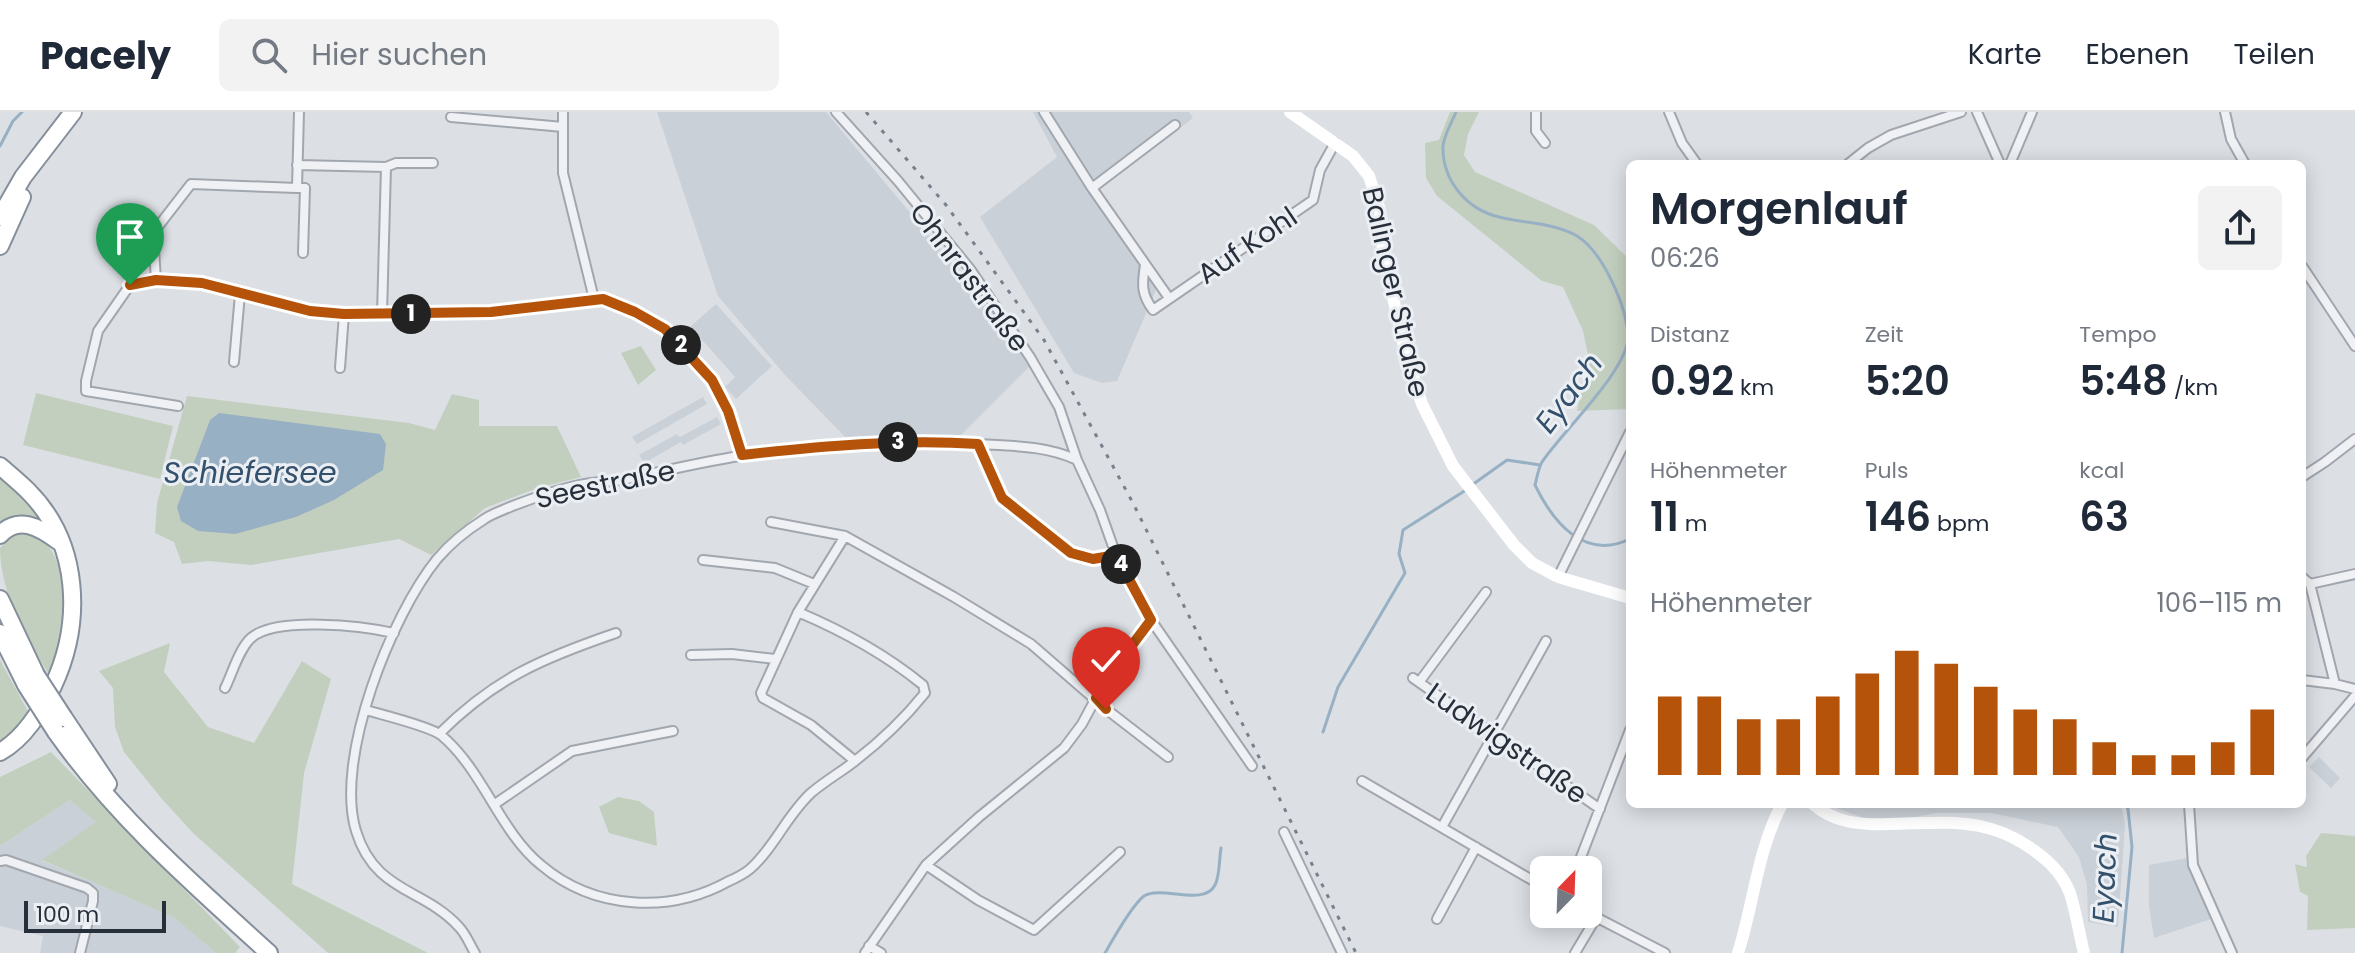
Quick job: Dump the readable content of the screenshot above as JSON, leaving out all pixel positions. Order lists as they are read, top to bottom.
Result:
{
  "streets": {
    "main road": ["Balinger Straße"],
    "street": [
      "Auf Kohl",
      "Ohnrastraße",
      "Seestraße",
      "Ludwigstraße"
    ]
  },
  "crossings": [
    ["Auf Kohl", "Balinger Straße"],
    ["Ohnrastraße", "Seestraße"]
  ],
  "water": ["Eyach", "Schiefersee"],
  "scale_bar": "100 m",
  "north": "top right",
  "page": {
    "header": "Pacely",
    "search": "Hier suchen",
    "nav": ["Karte", "Ebenen", "Teilen"],
    "heading": ["Morgenlauf", "06:26"],
    "pins": [
      "1",
      "2",
      "3",
      "4"
    ],
    "stats": [
      ["Distanz", "0.92 km"],
      ["Zeit", "5:20"],
      ["Tempo", "5:48 /km"],
      ["Höhenmeter", "11 m"],
      ["Puls", "146 bpm"],
      ["kcal", "63"]
    ],
    "chart": ["Höhenmeter", "106–115 m"],
    "scale": "100 m"
  }
}
